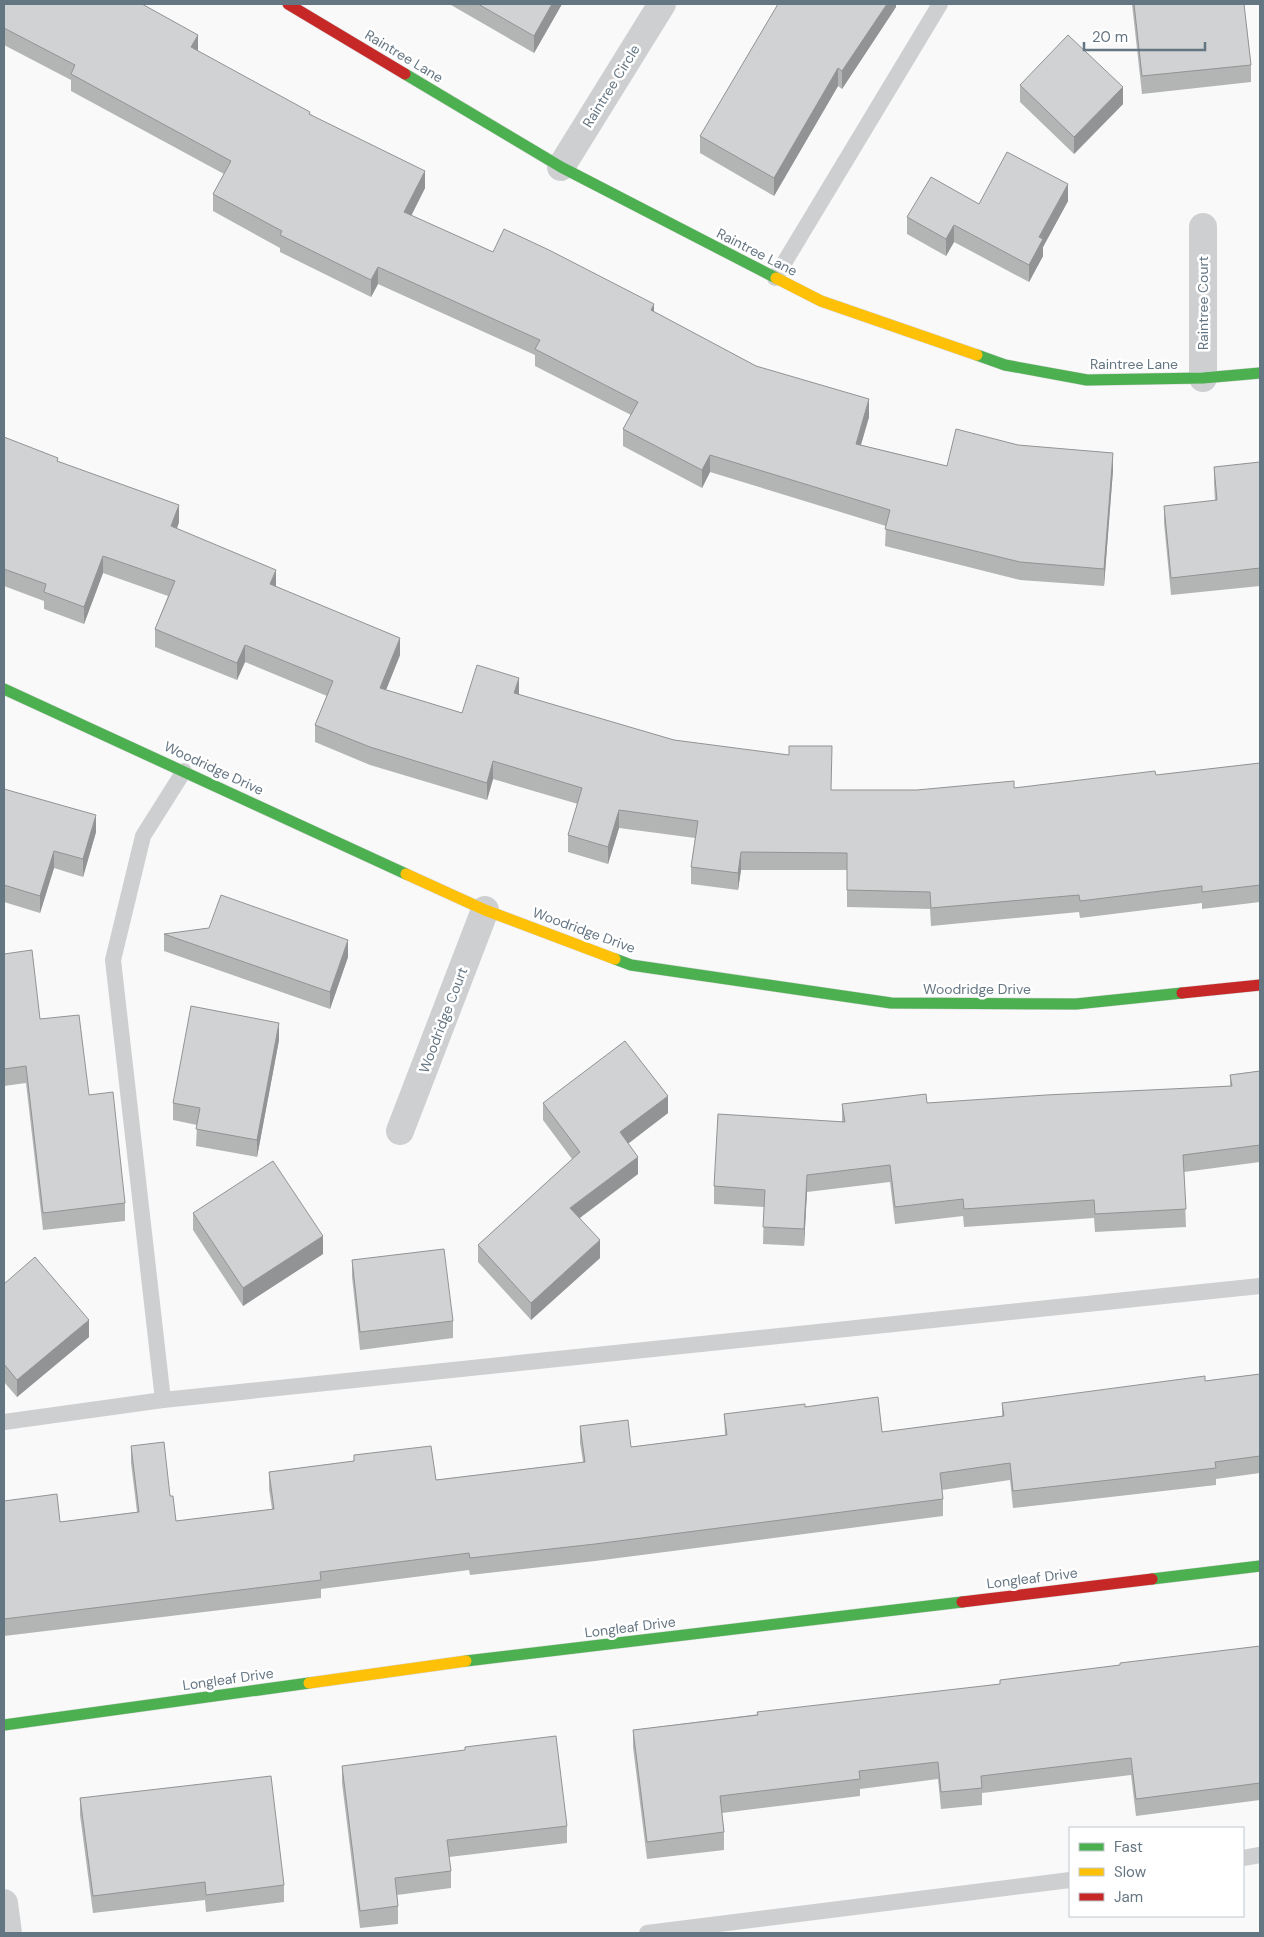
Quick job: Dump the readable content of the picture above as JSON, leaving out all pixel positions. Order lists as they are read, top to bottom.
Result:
{
  "streets": {
    "street": [
      "Raintree Lane",
      "Raintree Circle",
      "Raintree Court",
      "Woodridge Drive",
      "Woodridge Court",
      "Longleaf Drive"
    ]
  },
  "crossings": [
    ["Raintree Lane", "Raintree Circle"],
    ["Raintree Lane", "Raintree Court"],
    ["Woodridge Drive", "Woodridge Court"]
  ],
  "legend": ["Fast", "Slow", "Jam"],
  "scale_bar": "20 m"
}
